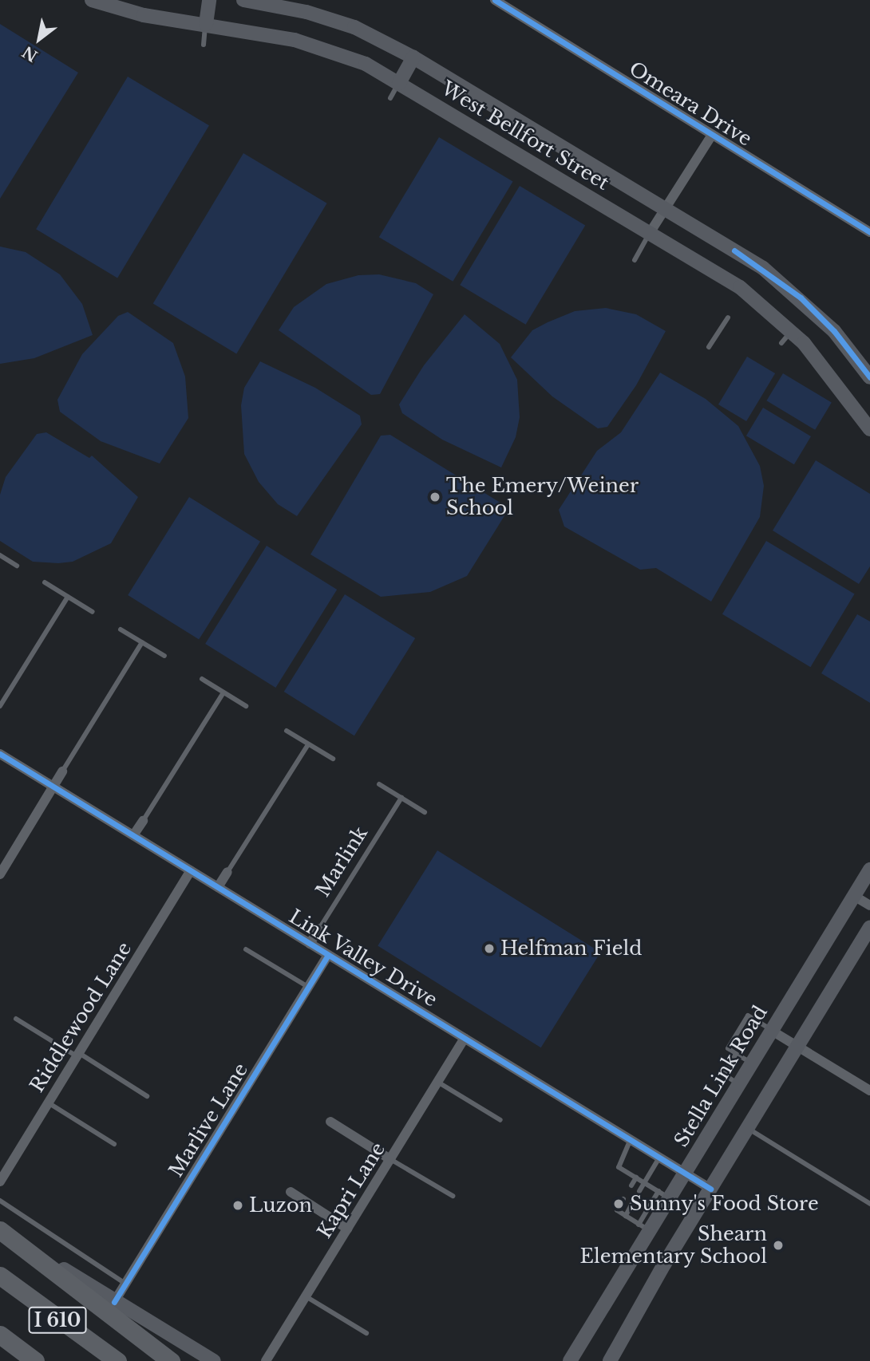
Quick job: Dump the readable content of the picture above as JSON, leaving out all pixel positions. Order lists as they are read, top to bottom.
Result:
{
  "streets": {
    "highway": ["I 610"],
    "main road": ["West Bellfort Street", "Stella Link Road"],
    "street": [
      "Omeara Drive",
      "Marlink",
      "Link Valley Drive",
      "Riddlewood Lane",
      "Marlive Lane",
      "Kapri Lane"
    ]
  },
  "crossings": [
    ["Marlink", "Link Valley Drive"],
    ["Link Valley Drive", "Riddlewood Lane"],
    ["Link Valley Drive", "Stella Link Road"],
    ["Link Valley Drive", "Marlive Lane"],
    ["Link Valley Drive", "Kapri Lane"]
  ],
  "places": [
    "The Emery/Weiner School",
    "Helfman Field",
    "Sunny's Food Store",
    "Luzon",
    "Shearn Elementary School"
  ],
  "north": "bottom left"
}
